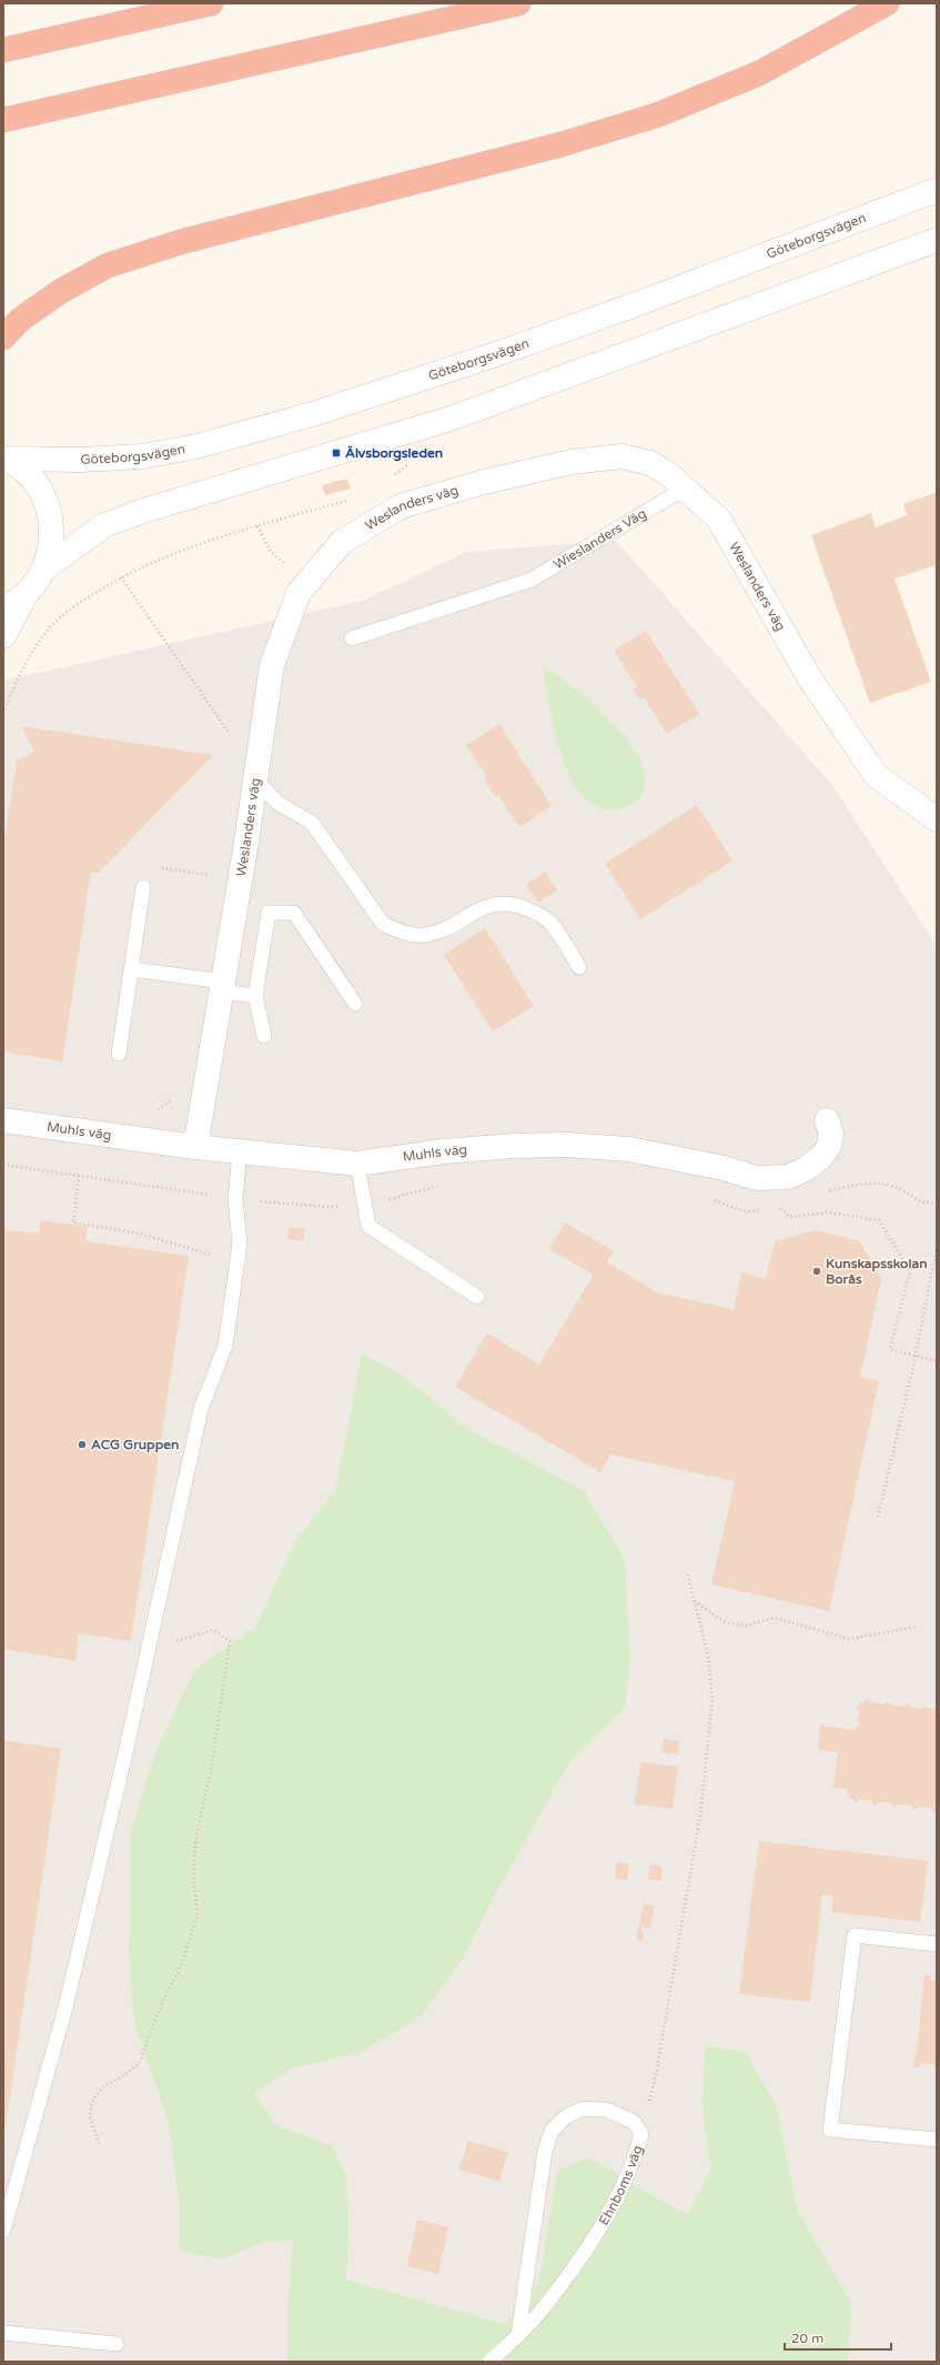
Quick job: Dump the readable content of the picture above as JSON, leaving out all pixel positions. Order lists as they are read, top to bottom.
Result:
{
  "streets": {
    "street": ["Göteborgsvägen", "Weslanders väg", "Muhls väg"],
    "lane": ["Wieslanders Väg", "Ehnboms väg"]
  },
  "crossings": [
    ["Weslanders väg", "Wieslanders Väg"],
    ["Weslanders väg", "Muhls väg"]
  ],
  "places": {
    "transit": ["Älvsborgsleden"],
    "other": ["Kunskapsskolan Borås", "ACG Gruppen"]
  },
  "scale_bar": "20 m"
}
